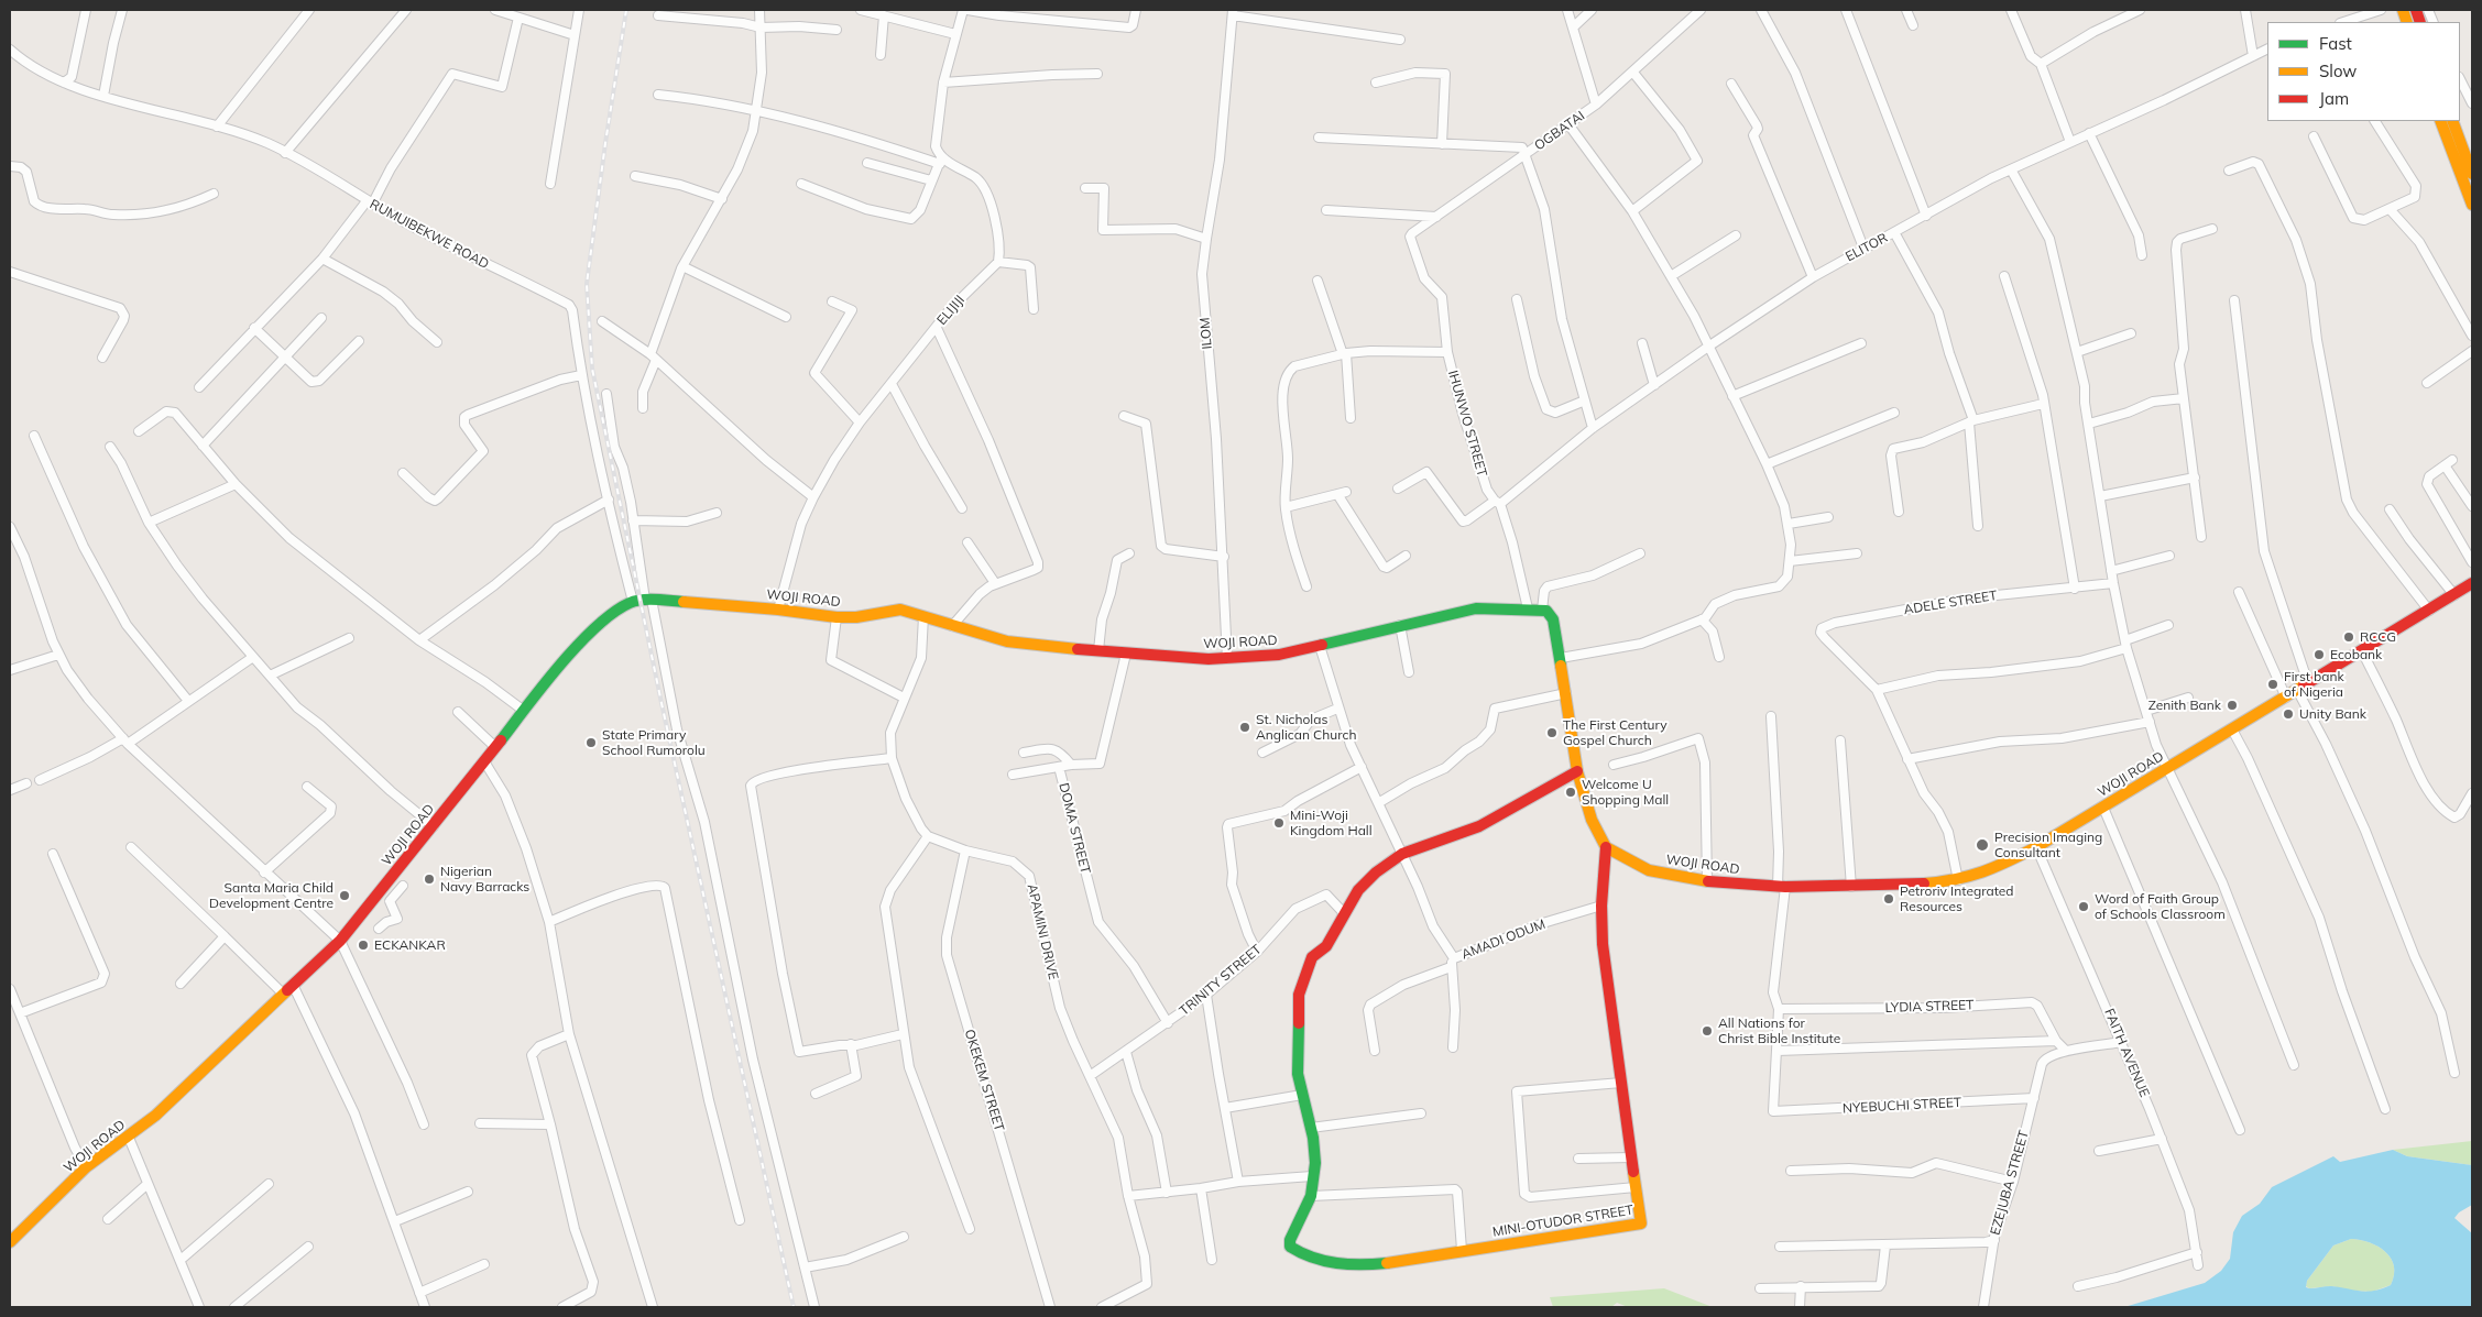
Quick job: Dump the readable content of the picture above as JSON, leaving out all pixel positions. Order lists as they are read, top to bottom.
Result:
{
  "streets": {
    "main road": ["WOJI ROAD", "MINI-OTUDOR STREET"],
    "street": [
      "OGBATAI",
      "RUMUIBEKWE ROAD",
      "ELITOR",
      "ELIJIJI",
      "ILOM",
      "IHUNWO STREET",
      "ADELE STREET",
      "DOMA STREET",
      "APAMINI DRIVE",
      "AMADI ODUM",
      "TRINITY STREET",
      "LYDIA STREET",
      "FAITH AVENUE",
      "OKEKEM STREET",
      "NYEBUCHI STREET",
      "EZEJUBA STREET"
    ]
  },
  "crossings": [
    ["OGBATAI", "IHUNWO STREET"],
    ["RUMUIBEKWE ROAD", "WOJI ROAD"],
    ["ELITOR", "IHUNWO STREET"],
    ["ELIJIJI", "WOJI ROAD"],
    ["ILOM", "WOJI ROAD"],
    ["IHUNWO STREET", "WOJI ROAD"],
    ["WOJI ROAD", "DOMA STREET"],
    ["WOJI ROAD", "AMADI ODUM"],
    ["WOJI ROAD", "FAITH AVENUE"],
    ["WOJI ROAD", "MINI-OTUDOR STREET"],
    ["DOMA STREET", "TRINITY STREET"],
    ["APAMINI DRIVE", "TRINITY STREET"],
    ["APAMINI DRIVE", "OKEKEM STREET"],
    ["AMADI ODUM", "MINI-OTUDOR STREET"],
    ["TRINITY STREET", "MINI-OTUDOR STREET"],
    ["FAITH AVENUE", "EZEJUBA STREET"],
    ["NYEBUCHI STREET", "EZEJUBA STREET"]
  ],
  "places": [
    "RCCG",
    "Ecobank",
    "First bank of Nigeria",
    "Zenith Bank",
    "Unity Bank",
    "St. Nicholas Anglican Church",
    "The First Century Gospel Church",
    "State Primary School Rumorolu",
    "Welcome U Shopping Mall",
    "Mini-Woji Kingdom Hall",
    "Precision Imaging Consultant",
    "Nigerian Navy Barracks",
    "Santa Maria Child Development Centre",
    "Petroriv Integrated Resources",
    "Word of Faith Group of Schools Classroom",
    "ECKANKAR",
    "All Nations for Christ Bible Institute"
  ],
  "legend": ["Fast", "Slow", "Jam"]
}
